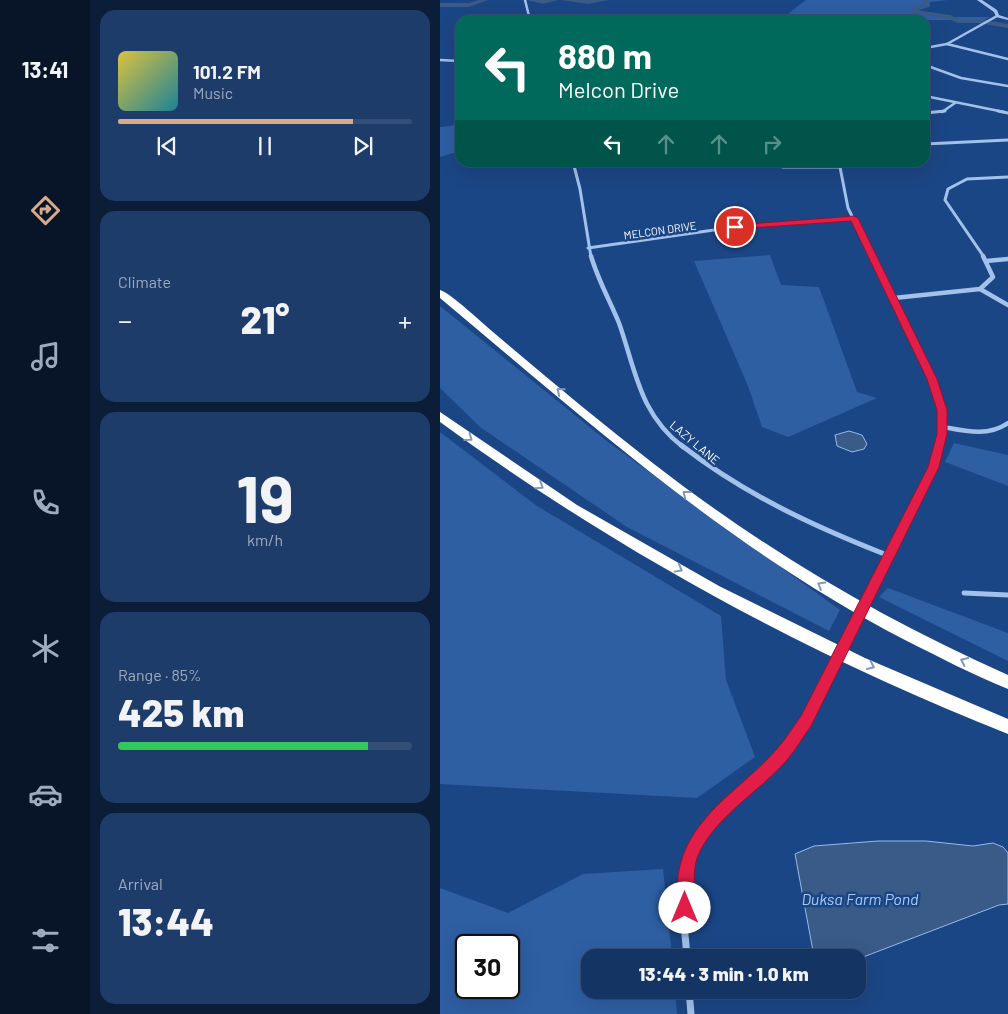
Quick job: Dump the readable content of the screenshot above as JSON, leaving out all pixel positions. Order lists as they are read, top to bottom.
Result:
{
  "streets": {
    "street": ["MELCON DRIVE", "LAZY LANE"]
  },
  "crossings": [
    ["MELCON DRIVE", "LAZY LANE"]
  ],
  "water": ["Duksa Farm Pond"],
  "page": {
    "tabs": "13:41",
    "turn": ["880 m", "Melcon Drive"],
    "song": ["101.2 FM", "Music"],
    "tile": [
      "Climate",
      ["19", "km/h"],
      ["Range · 85%", "425 km"],
      ["Arrival", "13:44"]
    ],
    "heat": ["−", "21°", "+"],
    "limit": "30",
    "trip": "13:44 · 3 min · 1.0 km"
  }
}
